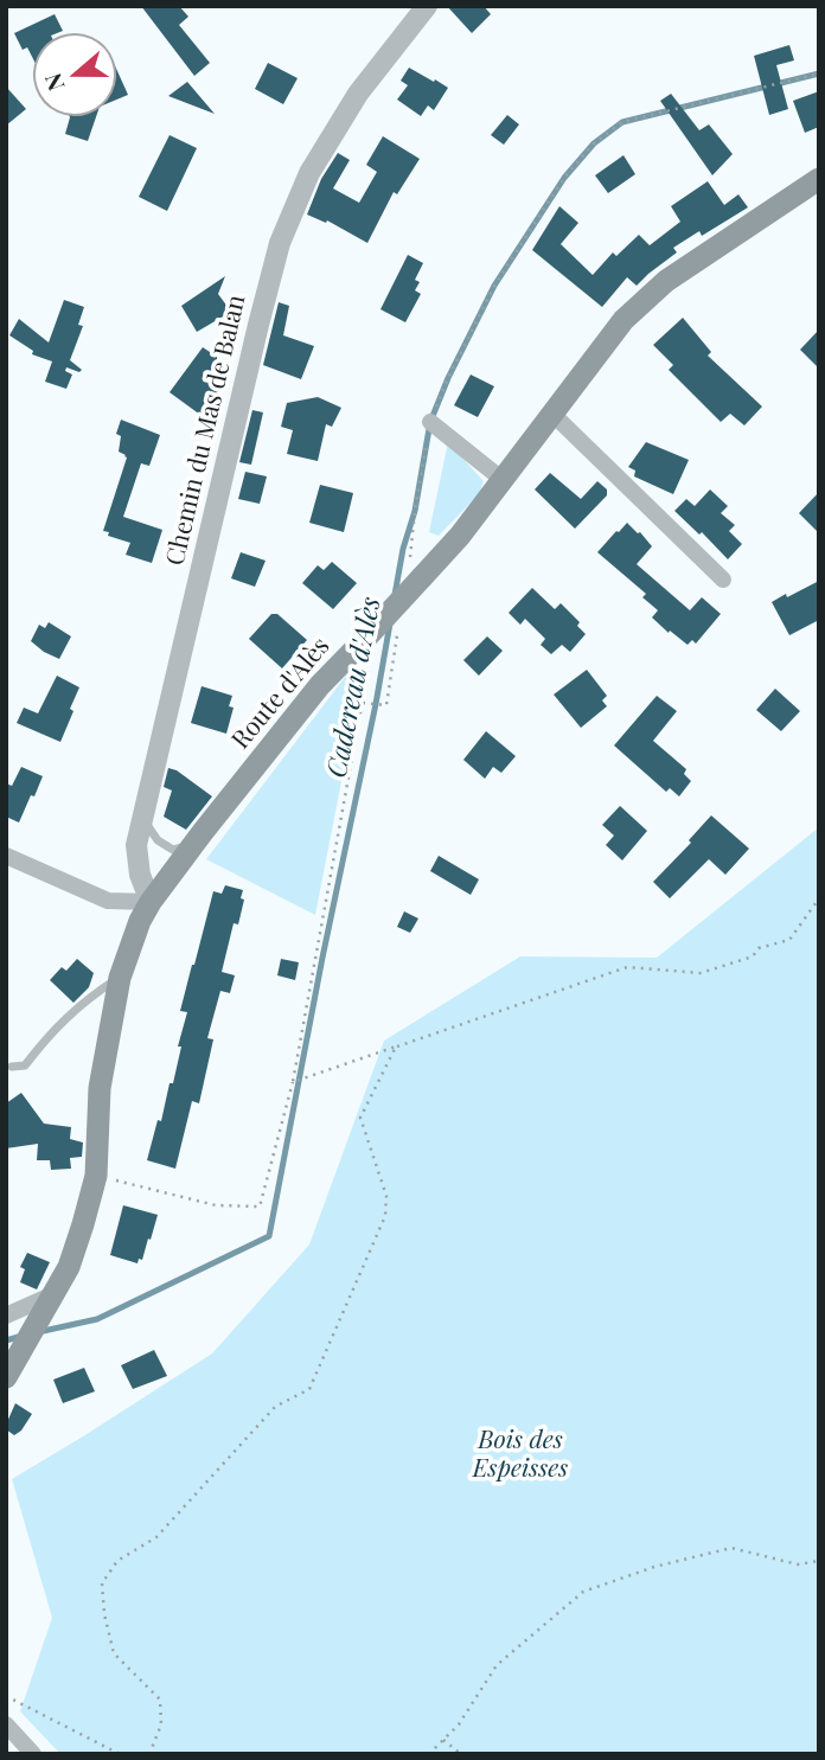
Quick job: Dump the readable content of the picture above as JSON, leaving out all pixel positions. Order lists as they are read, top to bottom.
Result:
{
  "streets": {
    "main road": ["Route d'Alès"],
    "street": ["Chemin du Mas de Balan"]
  },
  "crossings": [
    ["Chemin du Mas de Balan", "Route d'Alès"]
  ],
  "water": ["Cadereau d'Alès"],
  "parks": ["Bois des Espeisses"],
  "north": "left"
}
